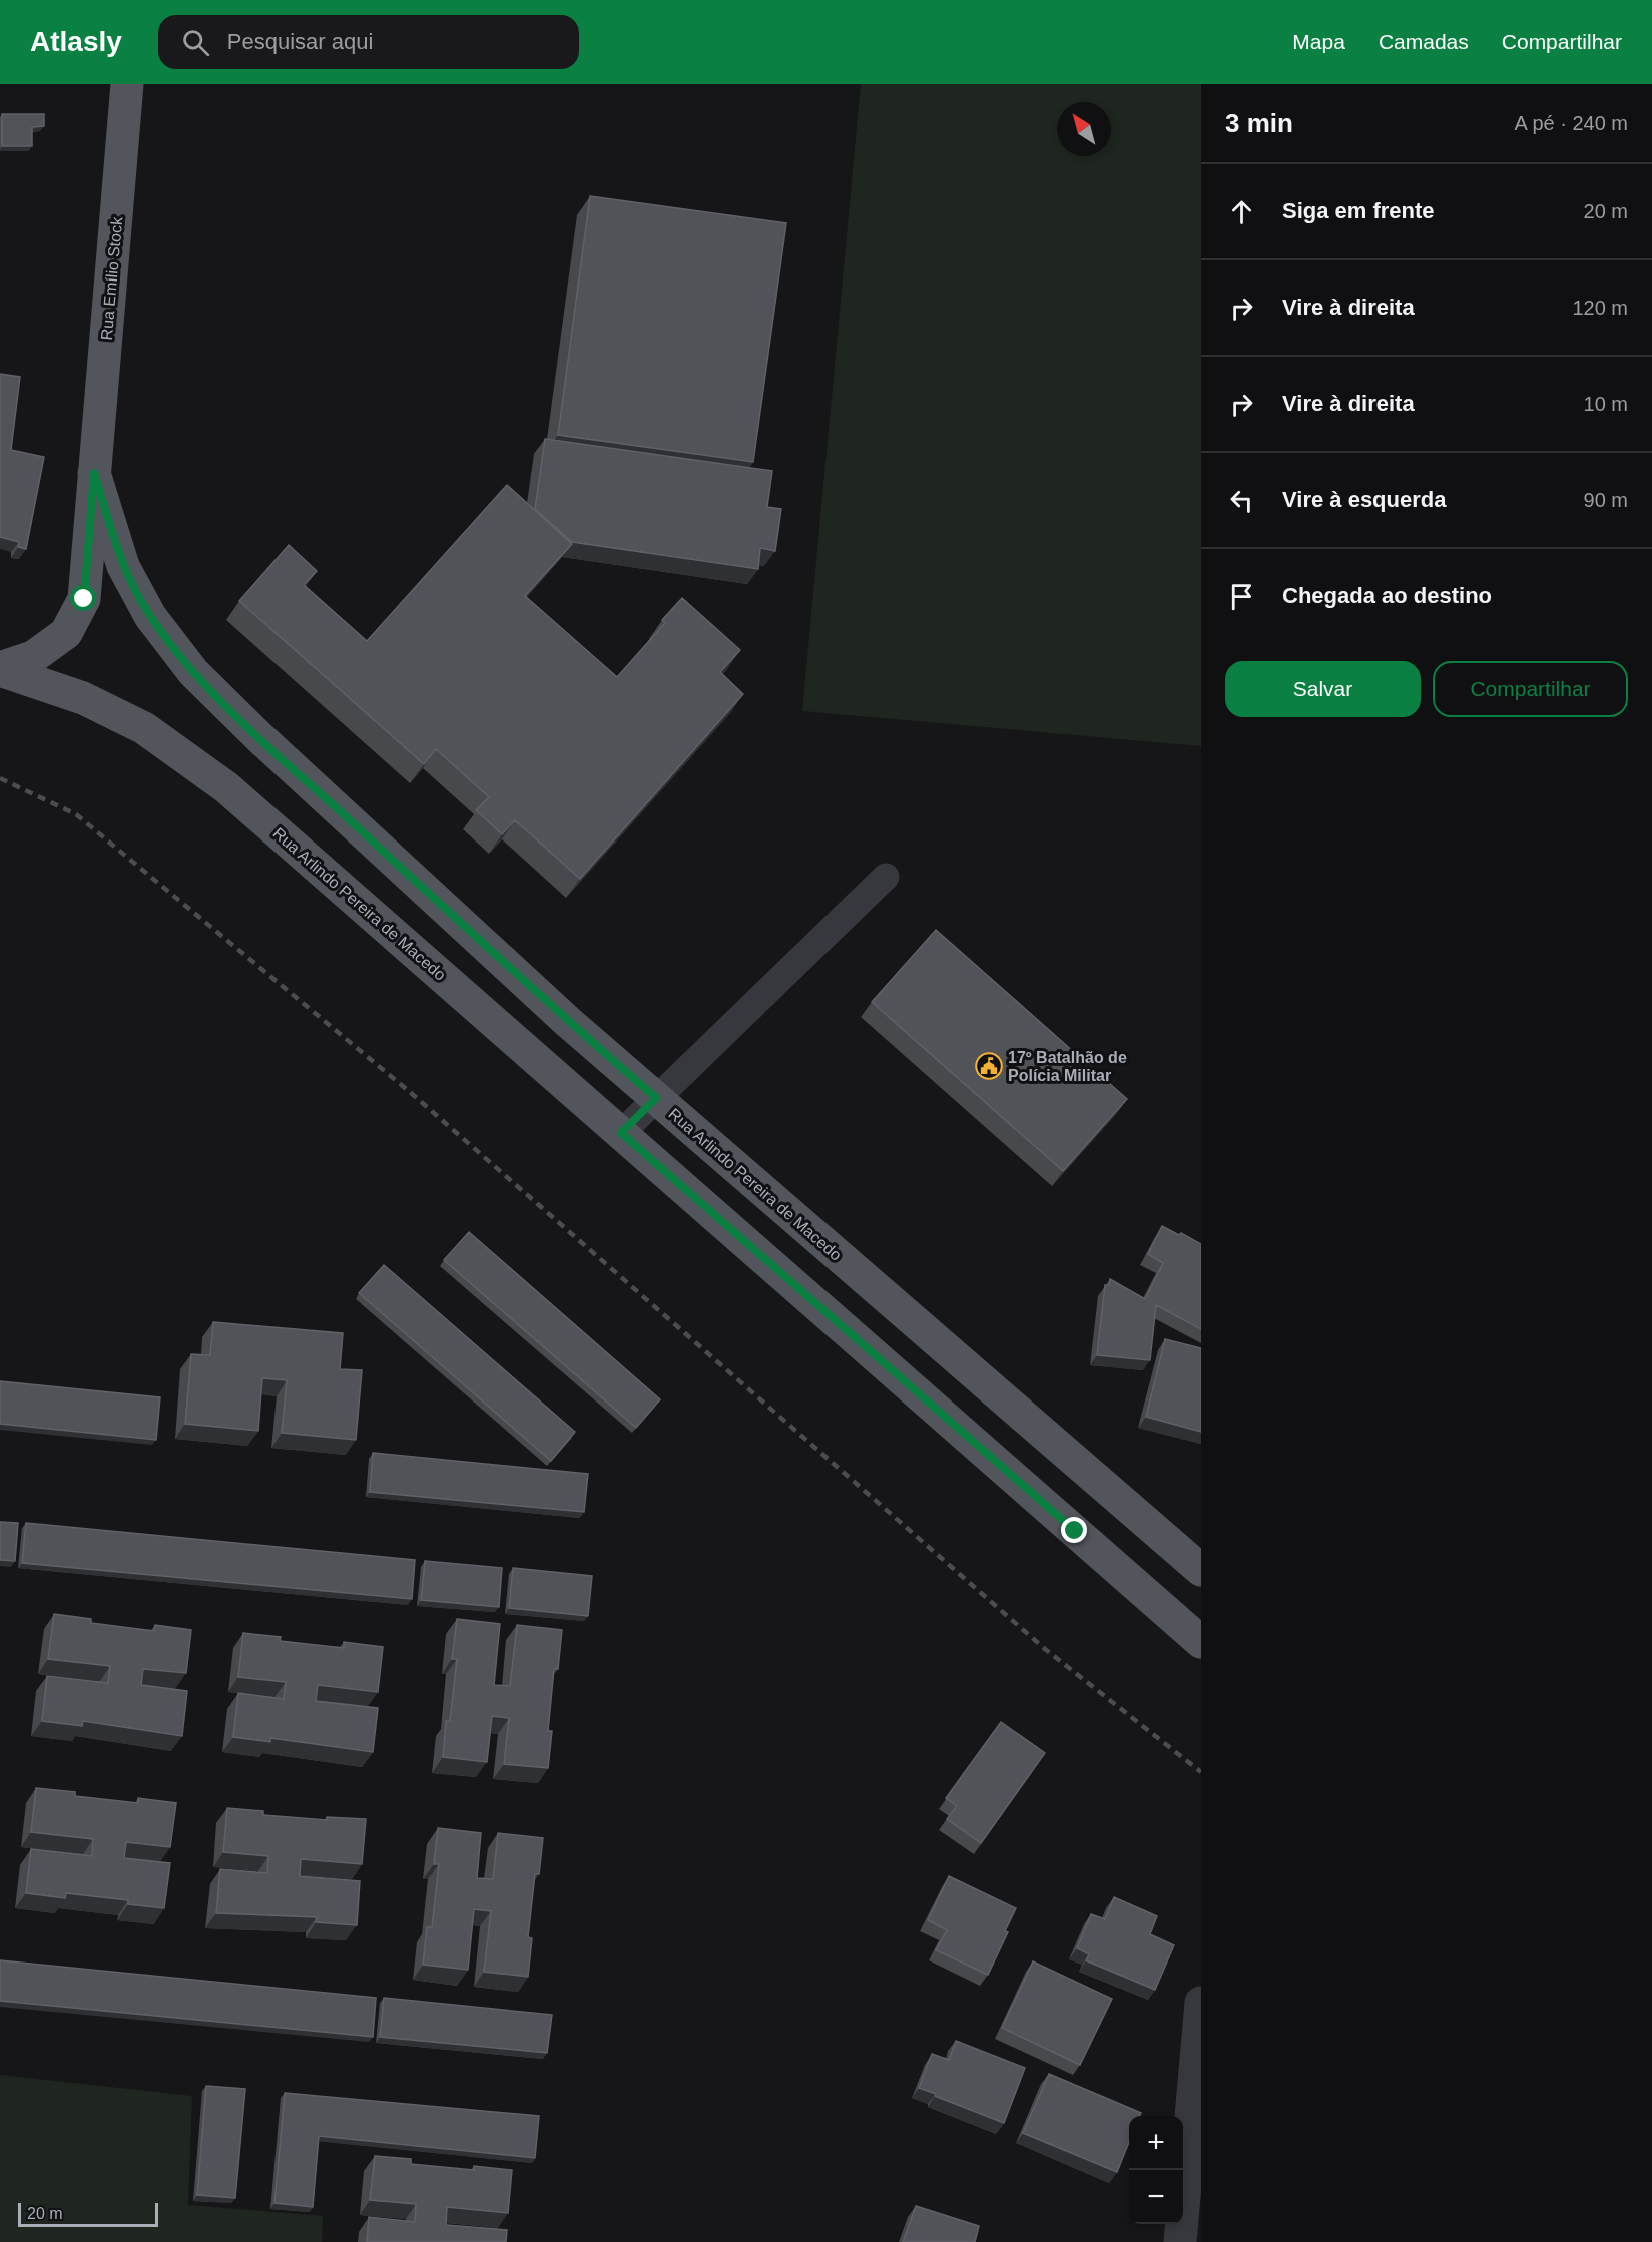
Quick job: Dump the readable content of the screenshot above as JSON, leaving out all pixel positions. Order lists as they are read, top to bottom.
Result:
{
  "streets": {
    "main road": ["Rua Emílio Stock", "Rua Arlindo Pereira de Macedo"]
  },
  "crossings": [
    ["Rua Emílio Stock", "Rua Arlindo Pereira de Macedo"]
  ],
  "places": {
    "public building": ["17º Batalhão de Polícia Militar"]
  },
  "scale_bar": "20 m",
  "north": "top left",
  "page": {
    "header": "Atlasly",
    "search": "Pesquisar aqui",
    "nav": ["Mapa", "Camadas", "Compartilhar"],
    "heading": ["3 min", "A pé · 240 m"],
    "list": [
      ["Siga em frente", "20 m"],
      ["Vire à direita", "120 m"],
      ["Vire à direita", "10 m"],
      ["Vire à esquerda", "90 m"],
      "Chegada ao destino"
    ],
    "buttons": ["Salvar", "Compartilhar"],
    "map_buttons": ["+", "−"],
    "scale": "20 m"
  }
}
